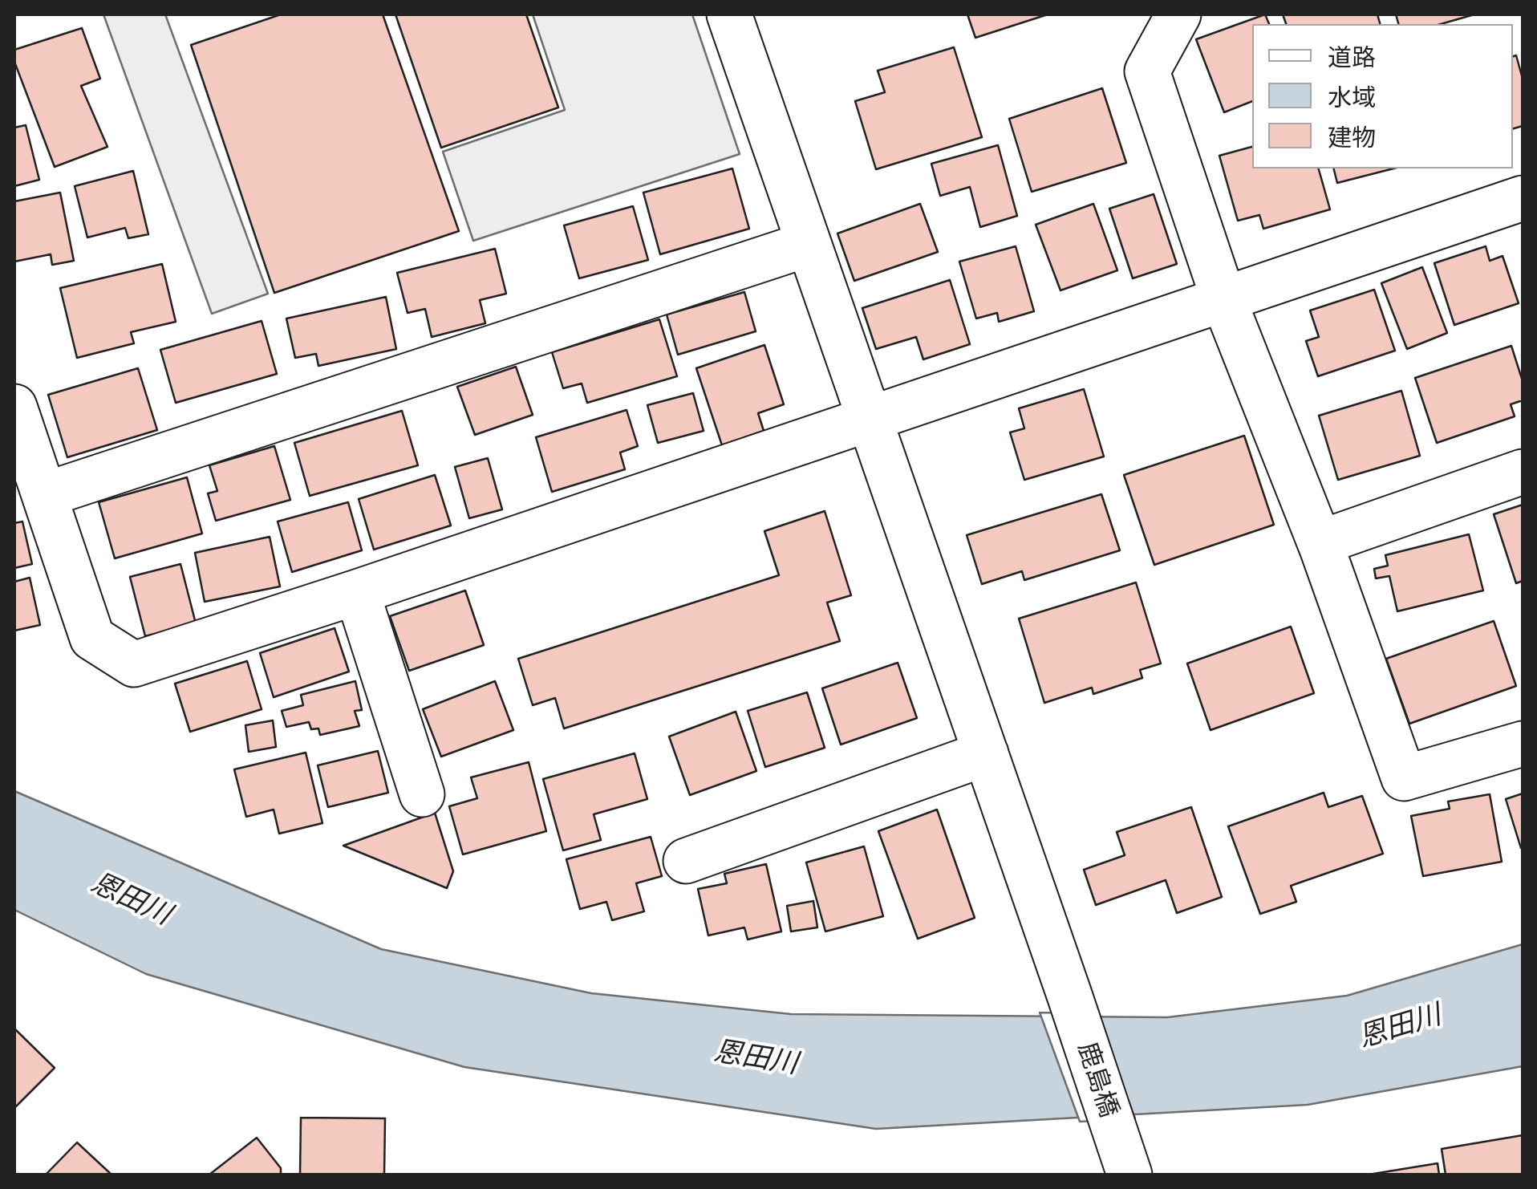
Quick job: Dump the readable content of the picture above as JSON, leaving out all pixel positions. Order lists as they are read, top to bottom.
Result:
{
  "streets": {
    "street": ["鹿島橋"]
  },
  "water": ["恩田川"],
  "legend": ["道路", "水域", "建物"]
}
